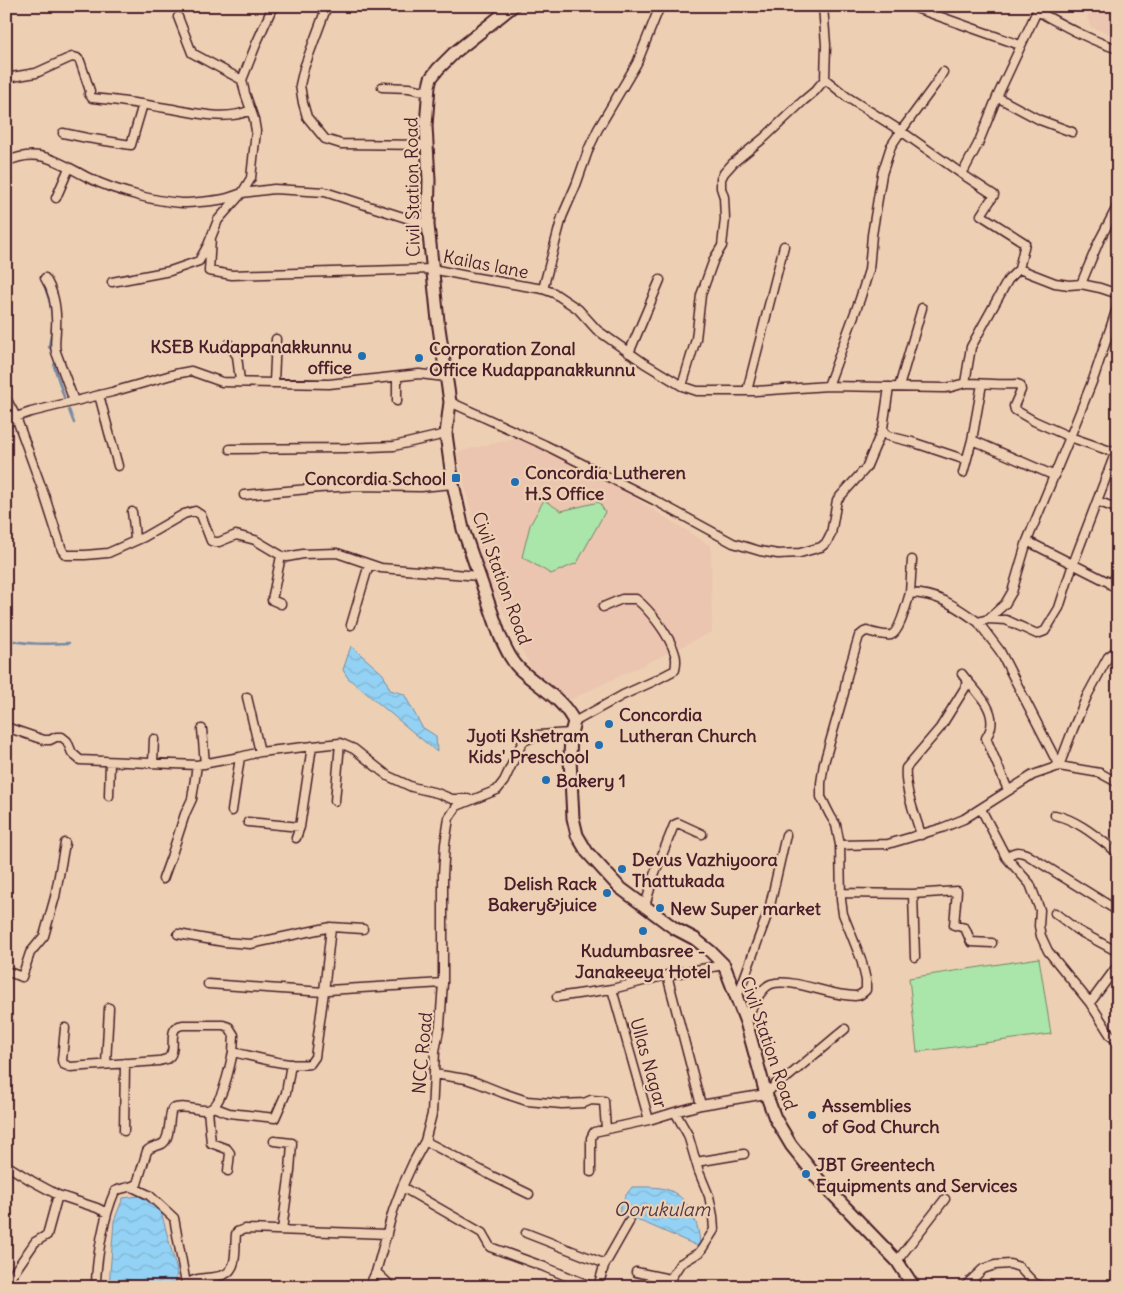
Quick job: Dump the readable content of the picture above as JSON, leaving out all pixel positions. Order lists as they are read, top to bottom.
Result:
{
  "streets": {
    "main road": ["Civil Station Road"],
    "street": ["Kailas lane", "NCC Road", "Ullas Nagar"]
  },
  "crossings": [
    ["Civil Station Road", "Kailas lane"],
    ["Civil Station Road", "Ullas Nagar"]
  ],
  "water": ["Oorukulam"],
  "places": {
    "other": [
      "KSEB Kudappanakkunnu office",
      "Corporation Zonal Office Kudappanakkunnu",
      "Concordia Lutheren H.S Office",
      "Concordia Lutheran Church",
      "Jyoti Kshetram Kids' Preschool",
      "Bakery 1",
      "Devus Vazhiyoora Thattukada",
      "Delish Rack Bakery&juice",
      "New Super market",
      "Kudumbasree - Janakeeya Hotel",
      "Assemblies of God Church",
      "JBT Greentech Equipments and Services"
    ],
    "transit": ["Concordia School"]
  }
}
